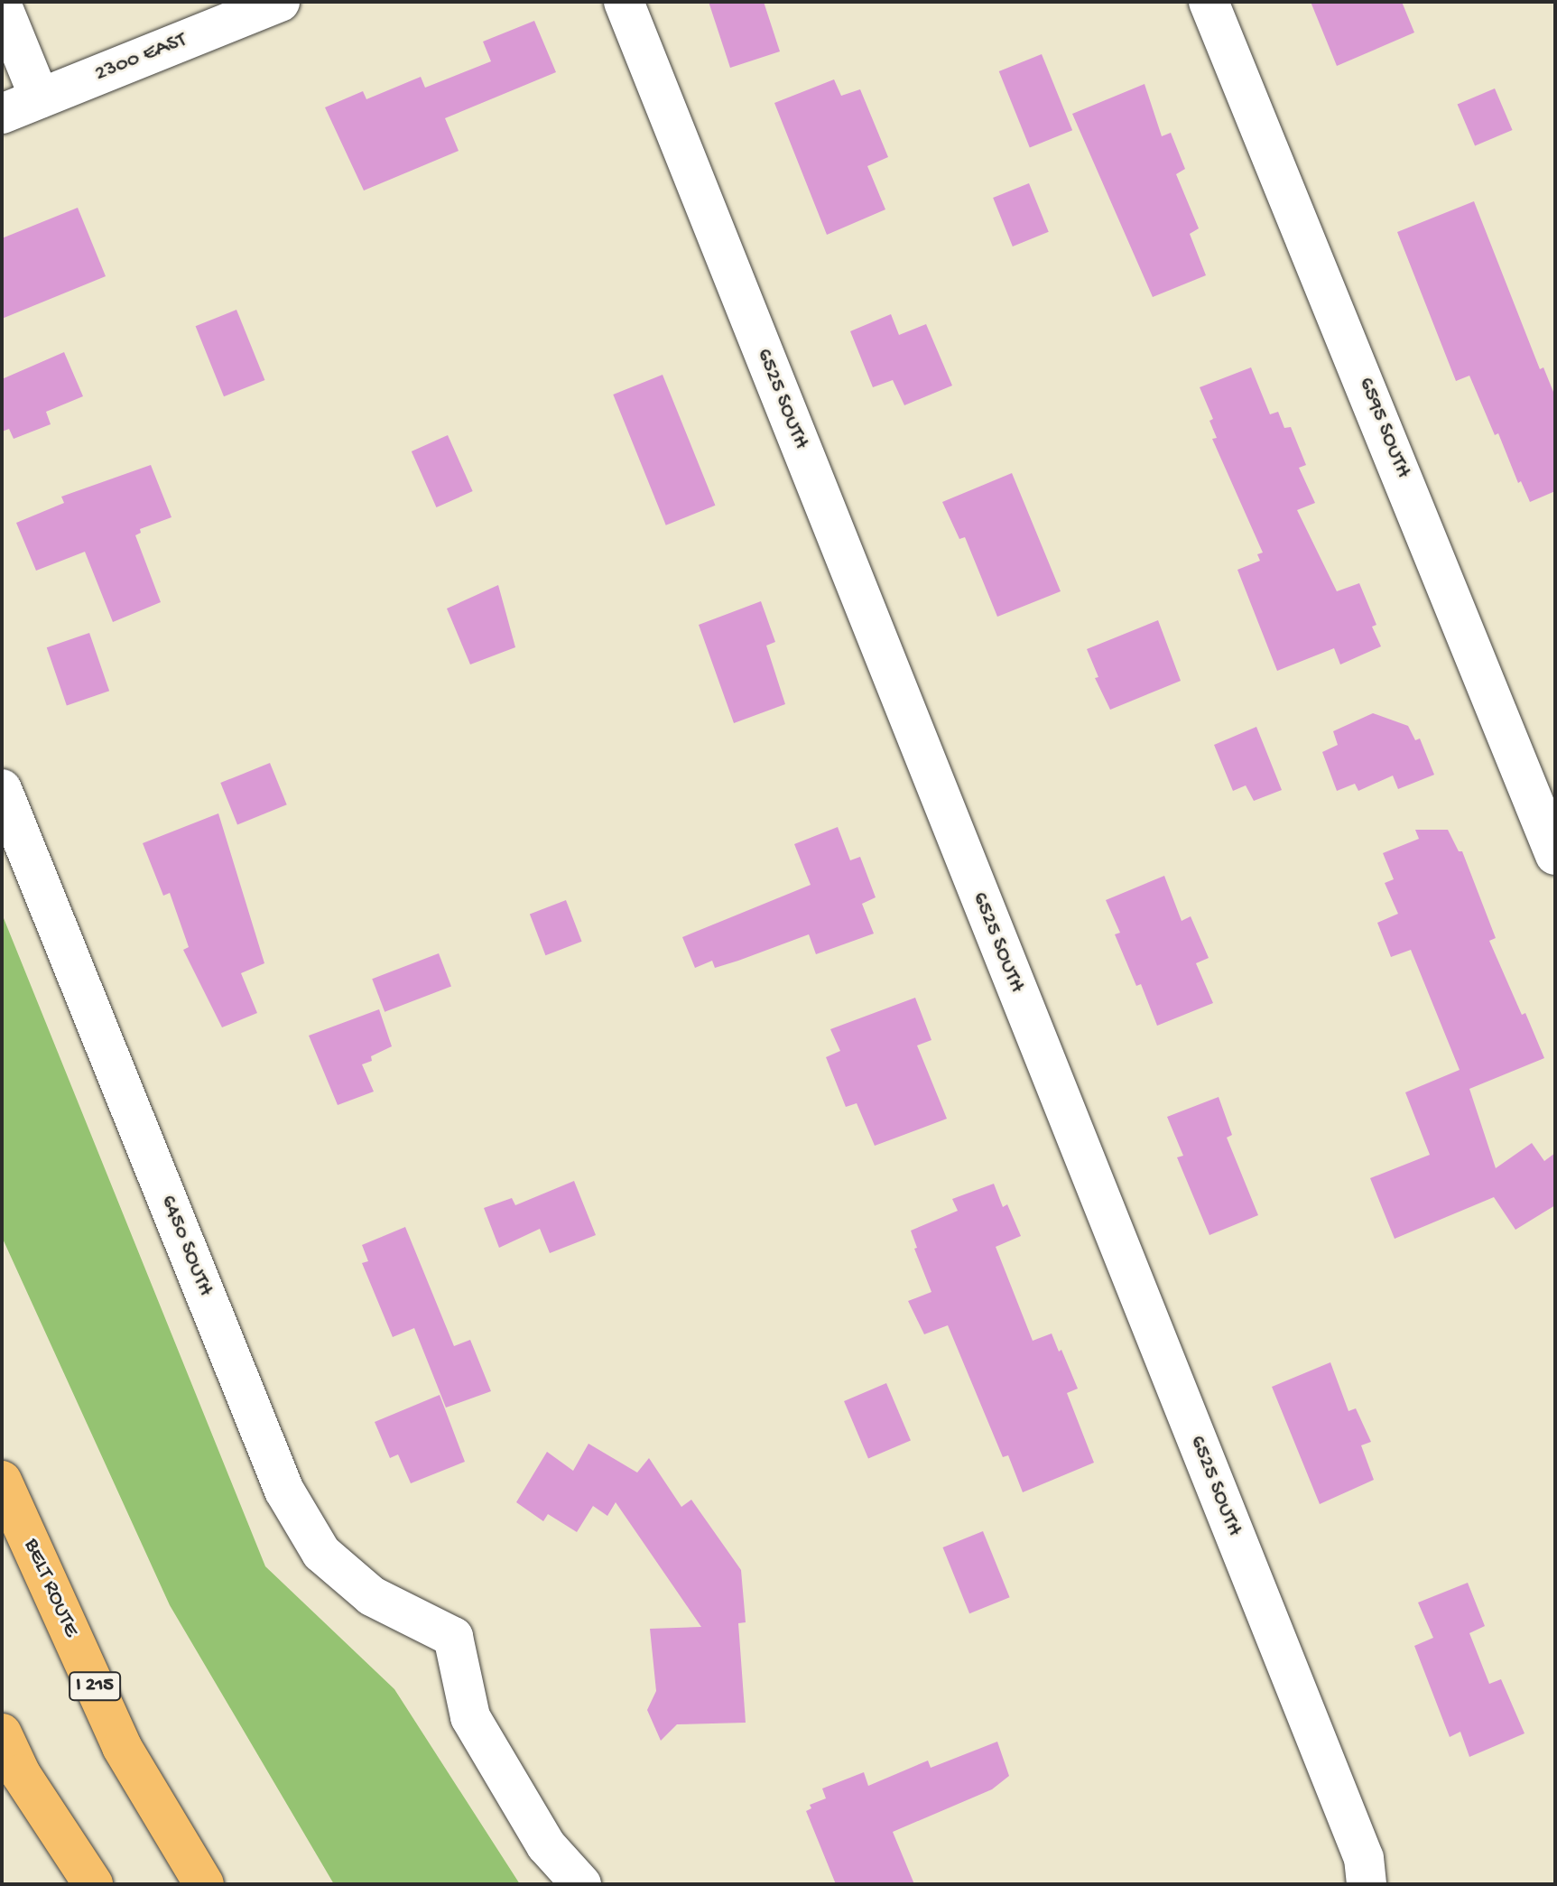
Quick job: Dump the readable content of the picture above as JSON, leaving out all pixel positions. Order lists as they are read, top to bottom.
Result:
{
  "streets": {
    "highway": ["BELT ROUTE", "I 215"],
    "street": [
      "2300 EAST",
      "6525 SOUTH",
      "6595 SOUTH",
      "6450 SOUTH"
    ]
  }
}
